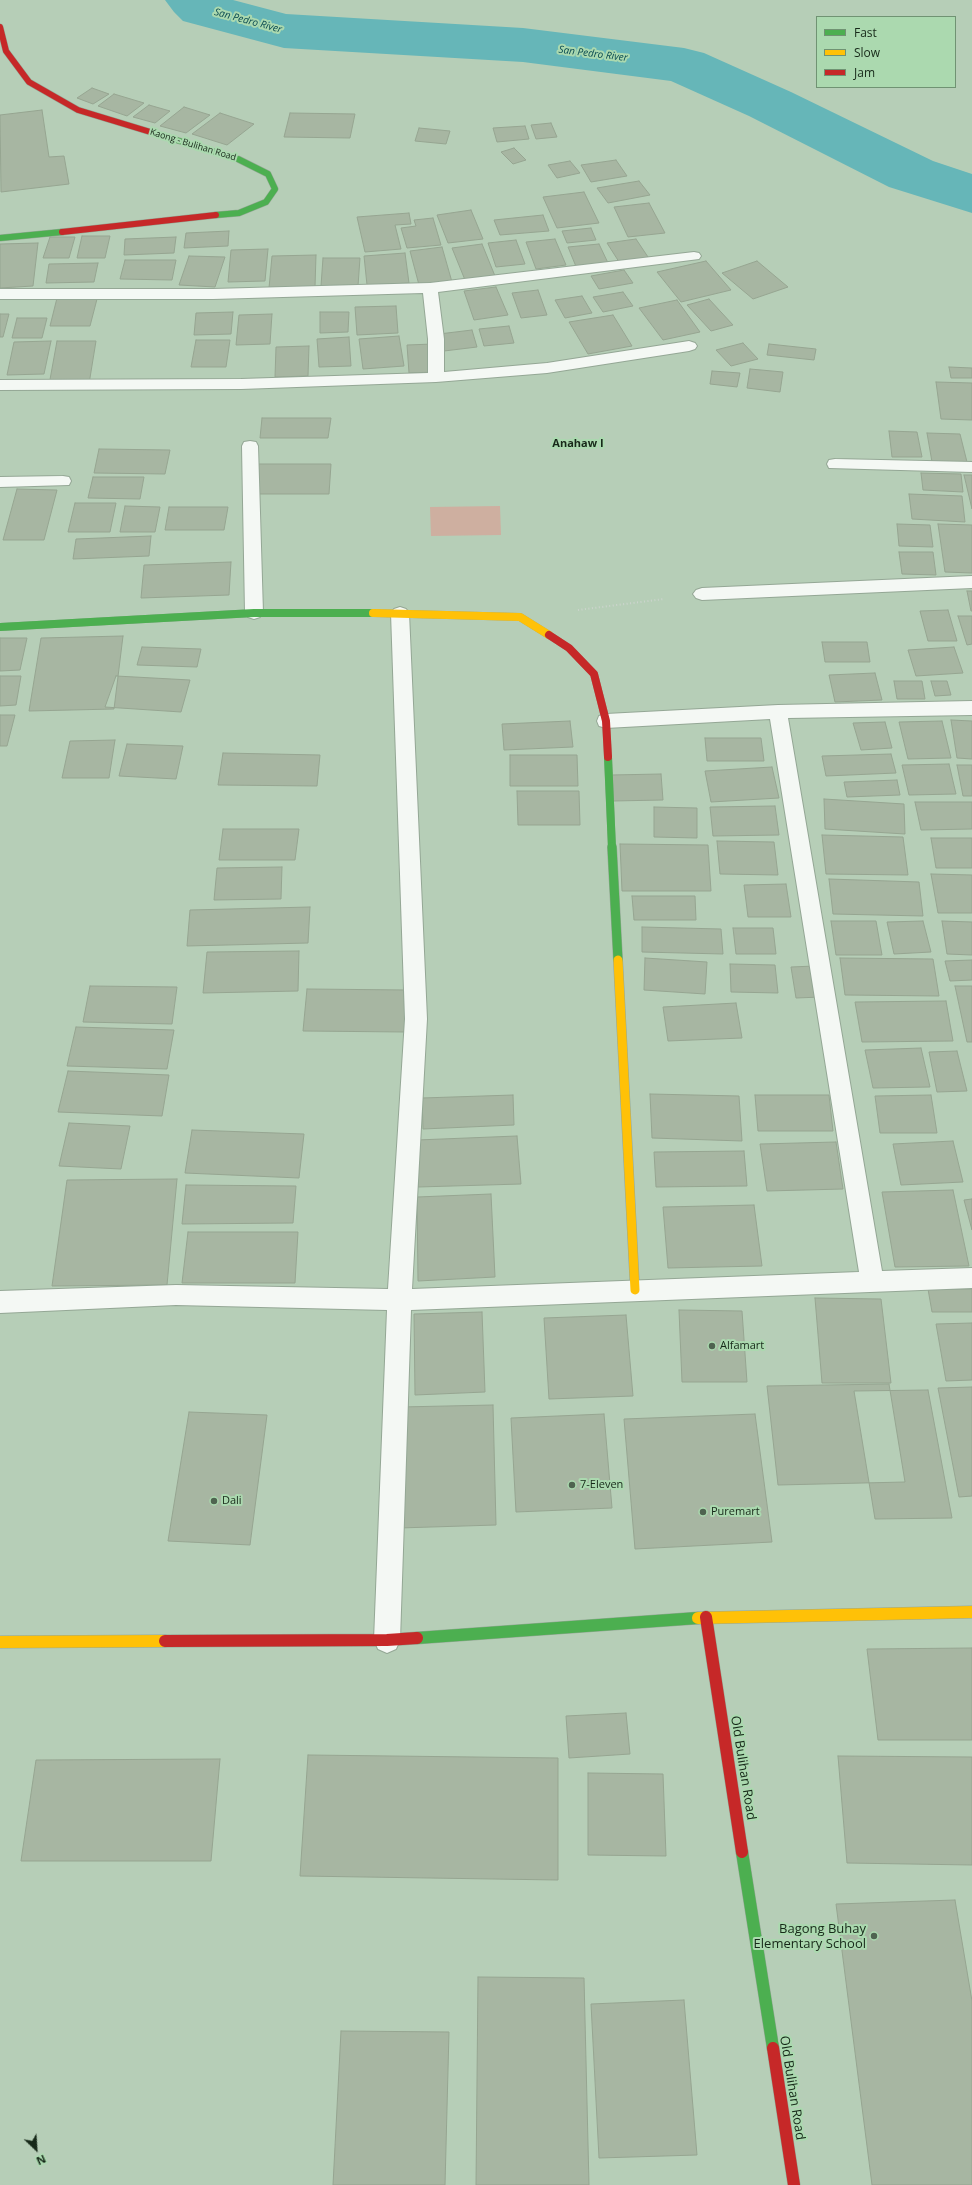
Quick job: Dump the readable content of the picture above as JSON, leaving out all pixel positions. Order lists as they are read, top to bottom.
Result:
{
  "streets": {
    "street": ["Kaong - Bulihan Road", "Old Bulihan Road"]
  },
  "districts": ["Anahaw I"],
  "water": ["San Pedro River"],
  "places": [
    "Alfamart",
    "7-Eleven",
    "Dali",
    "Puremart",
    "Bagong Buhay Elementary School"
  ],
  "legend": ["Fast", "Slow", "Jam"],
  "north": "bottom right"
}
